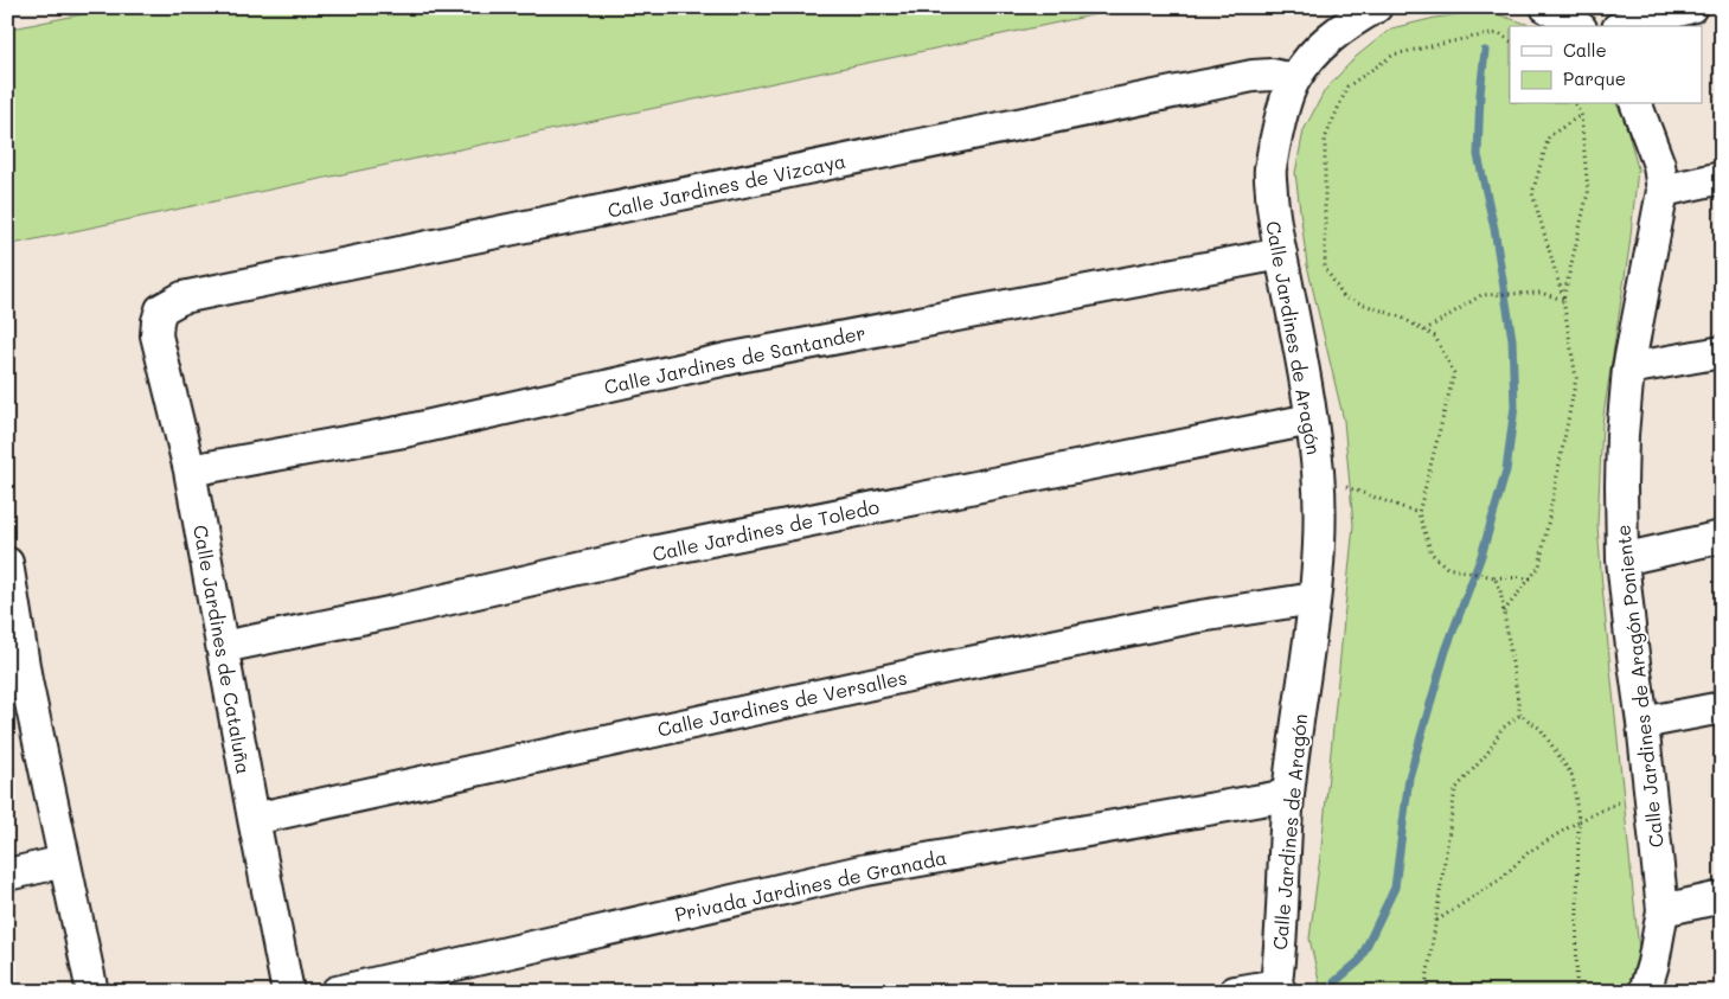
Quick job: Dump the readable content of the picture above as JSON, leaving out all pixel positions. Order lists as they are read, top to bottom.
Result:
{
  "streets": {
    "street": [
      "Calle Jardines de Vizcaya",
      "Calle Jardines de Aragón",
      "Calle Jardines de Santander",
      "Calle Jardines de Toledo",
      "Calle Jardines de Cataluña",
      "Calle Jardines de Aragón Poniente",
      "Calle Jardines de Versalles",
      "Privada Jardines de Granada"
    ]
  },
  "crossings": [
    ["Calle Jardines de Vizcaya", "Calle Jardines de Aragón"],
    ["Calle Jardines de Vizcaya", "Calle Jardines de Cataluña"],
    ["Calle Jardines de Aragón", "Calle Jardines de Santander"],
    ["Calle Jardines de Aragón", "Calle Jardines de Toledo"],
    ["Calle Jardines de Aragón", "Calle Jardines de Versalles"],
    ["Calle Jardines de Aragón", "Privada Jardines de Granada"],
    ["Calle Jardines de Santander", "Calle Jardines de Cataluña"],
    ["Calle Jardines de Toledo", "Calle Jardines de Cataluña"],
    ["Calle Jardines de Cataluña", "Calle Jardines de Versalles"]
  ],
  "legend": ["Calle", "Parque"]
}
